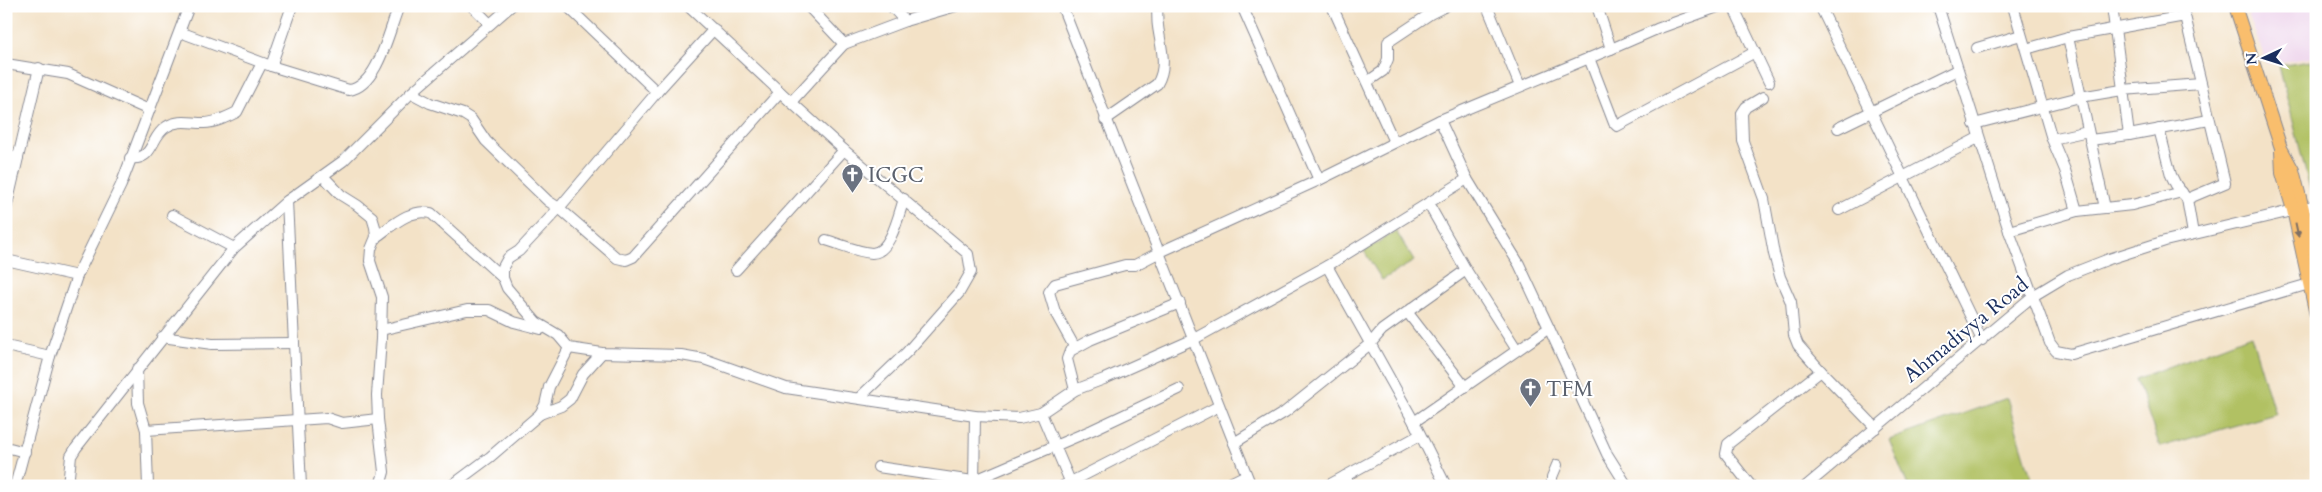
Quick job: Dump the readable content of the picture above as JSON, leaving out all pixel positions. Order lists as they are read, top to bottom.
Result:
{
  "streets": {
    "street": ["Ahmadiyya Road"]
  },
  "places": {
    "church": ["ICGC", "TFM"]
  },
  "north": "left"
}
